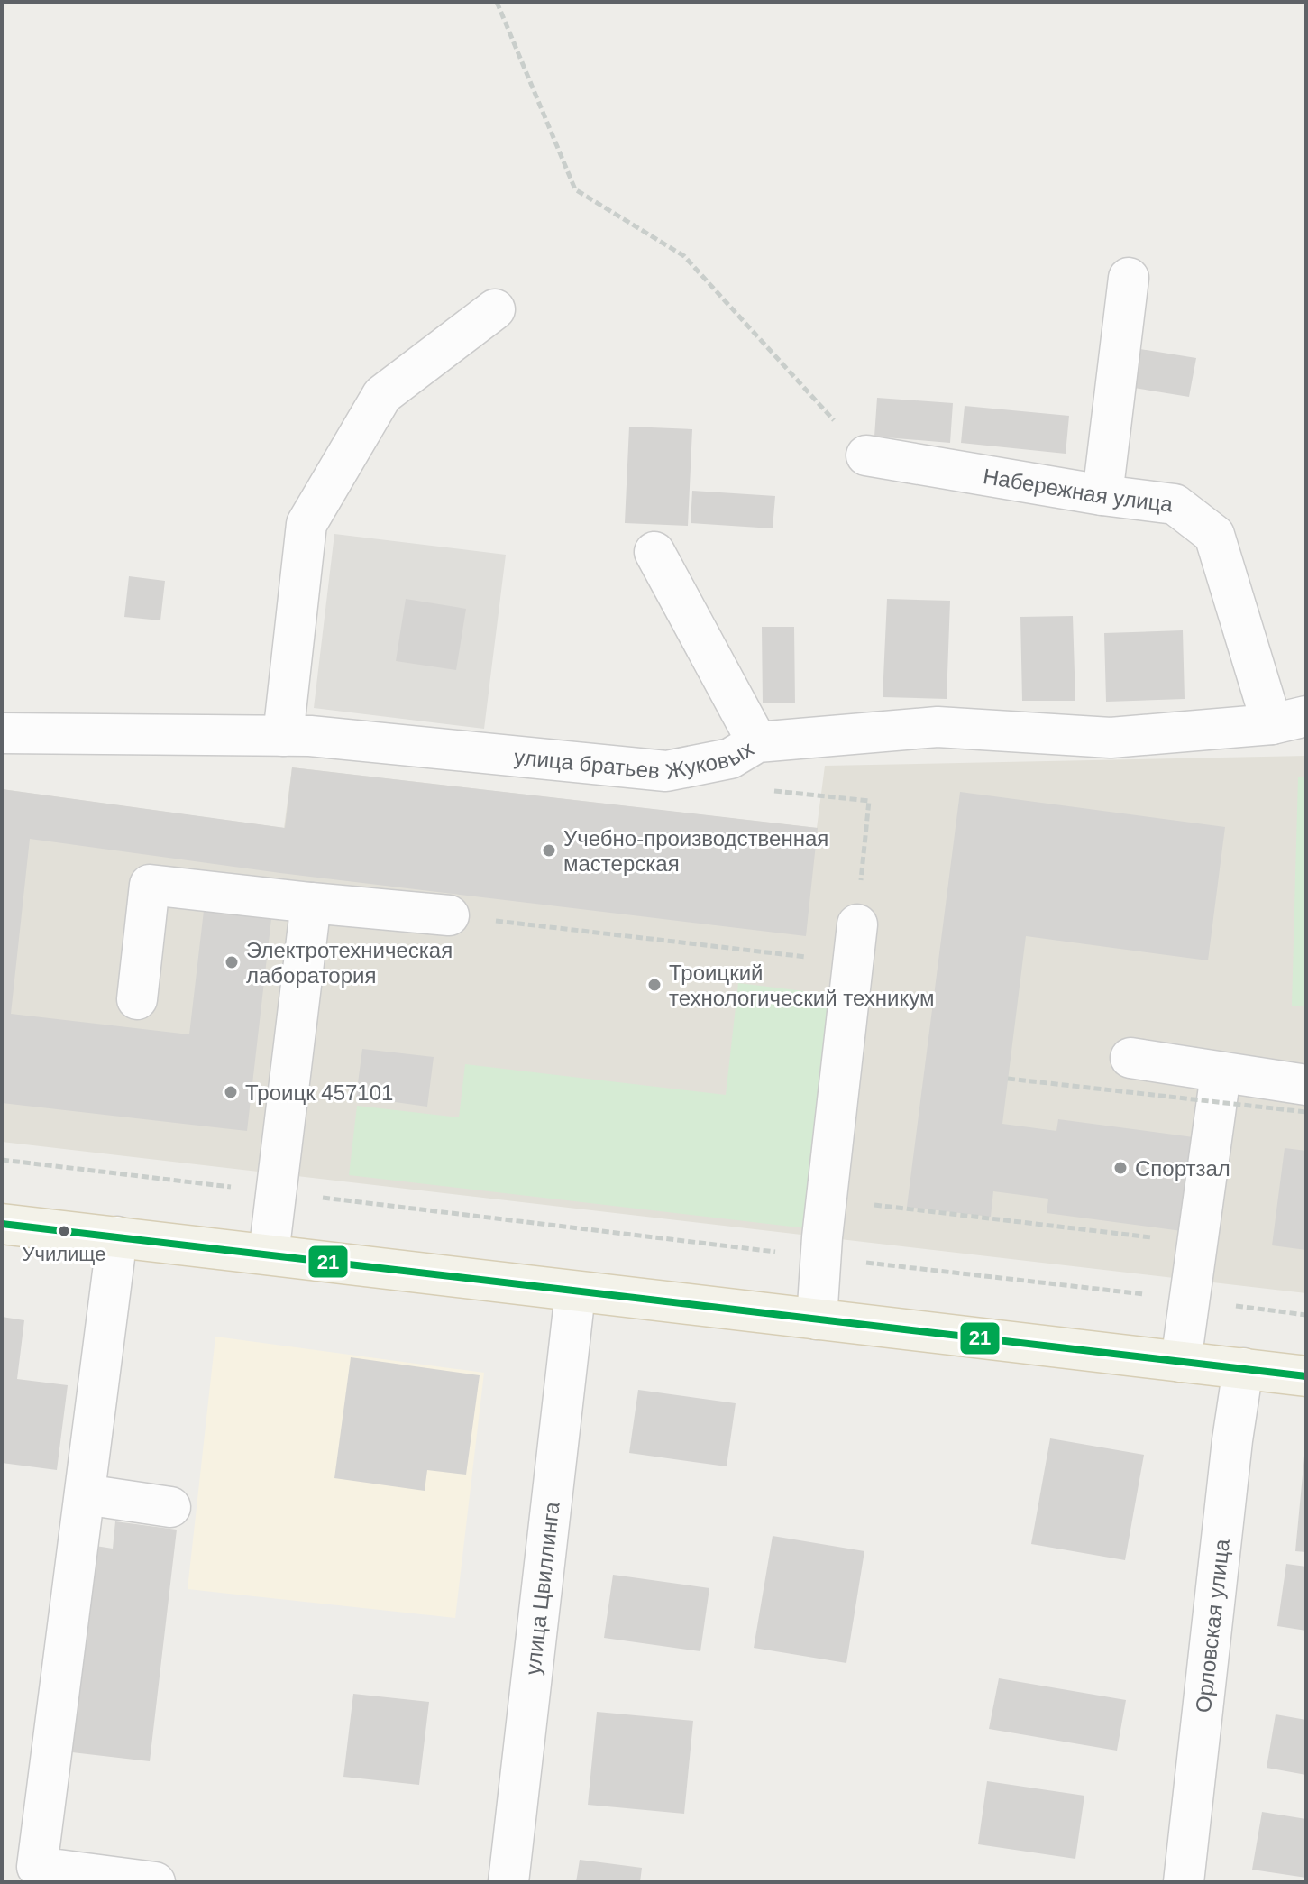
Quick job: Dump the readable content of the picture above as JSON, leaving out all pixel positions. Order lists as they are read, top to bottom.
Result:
{
  "streets": {
    "street": [
      "Набережная улица",
      "улица братьев Жуковых",
      "улица Цвиллинга",
      "Орловская улица"
    ]
  },
  "crossings": [
    ["Набережная улица", "улица братьев Жуковых"]
  ],
  "places": [
    "Учебно-производственная мастерская",
    "Электротехническая лаборатория",
    "Троицкий технологический техникум",
    "Троицк 457101",
    "Спортзал",
    "Училище"
  ],
  "lines": ["transit line 21"]
}
